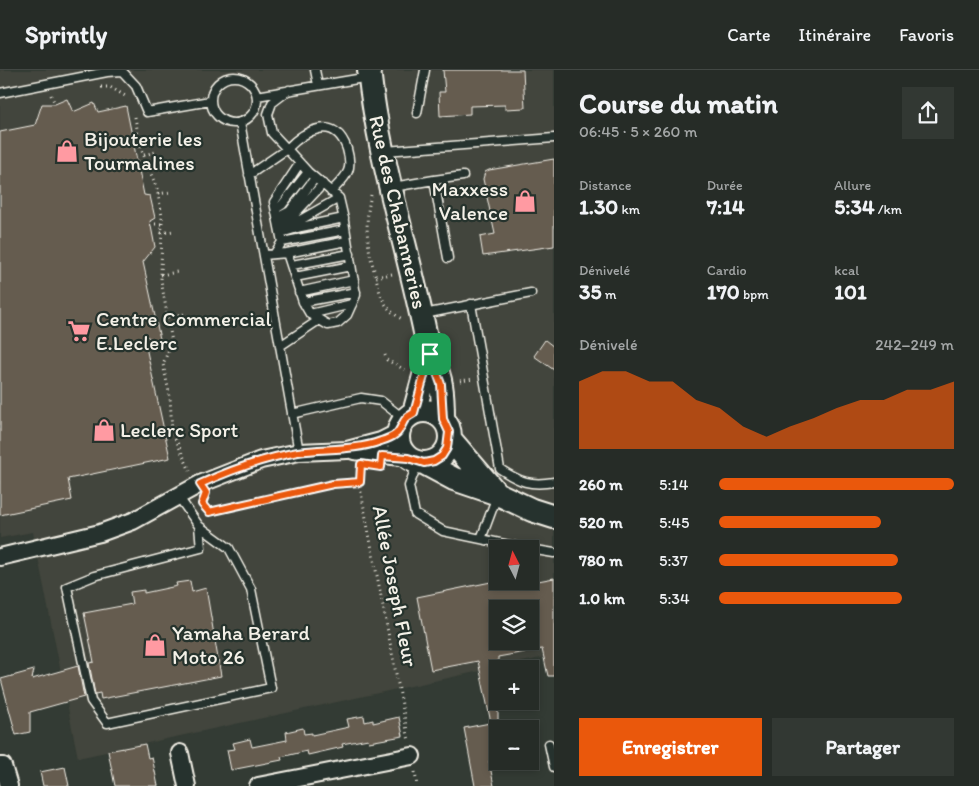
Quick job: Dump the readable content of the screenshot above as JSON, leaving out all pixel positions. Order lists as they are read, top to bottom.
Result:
{
  "streets": {
    "street": ["Rue des Chabanneries"],
    "path": ["Allée Joseph Fleur"]
  },
  "places": {
    "shop": [
      "Bijouterie les Tourmalines",
      "Maxxess Valence",
      "Leclerc Sport",
      "Yamaha Berard Moto 26"
    ],
    "supermarket": ["Centre Commercial E.Leclerc"]
  },
  "north": "top",
  "page": {
    "header": "Sprintly",
    "nav": ["Carte", "Itinéraire", "Favoris"],
    "heading": ["Course du matin", "06:45 · 5 × 260 m"],
    "stats": [
      ["Distance", "1.30 km"],
      ["Durée", "7:14"],
      ["Allure", "5:34 /km"],
      ["Dénivelé", "35 m"],
      ["Cardio", "170 bpm"],
      ["kcal", "101"]
    ],
    "chart": ["Dénivelé", "242–249 m"],
    "list": [
      {
        "name": "260 m",
        "note": "5:14"
      },
      {
        "name": "520 m",
        "note": "5:45"
      },
      {
        "name": "780 m",
        "note": "5:37"
      },
      {
        "name": "1.0 km",
        "note": "5:34"
      }
    ],
    "map_buttons": ["+", "−"],
    "buttons": ["Enregistrer", "Partager"]
  }
}
